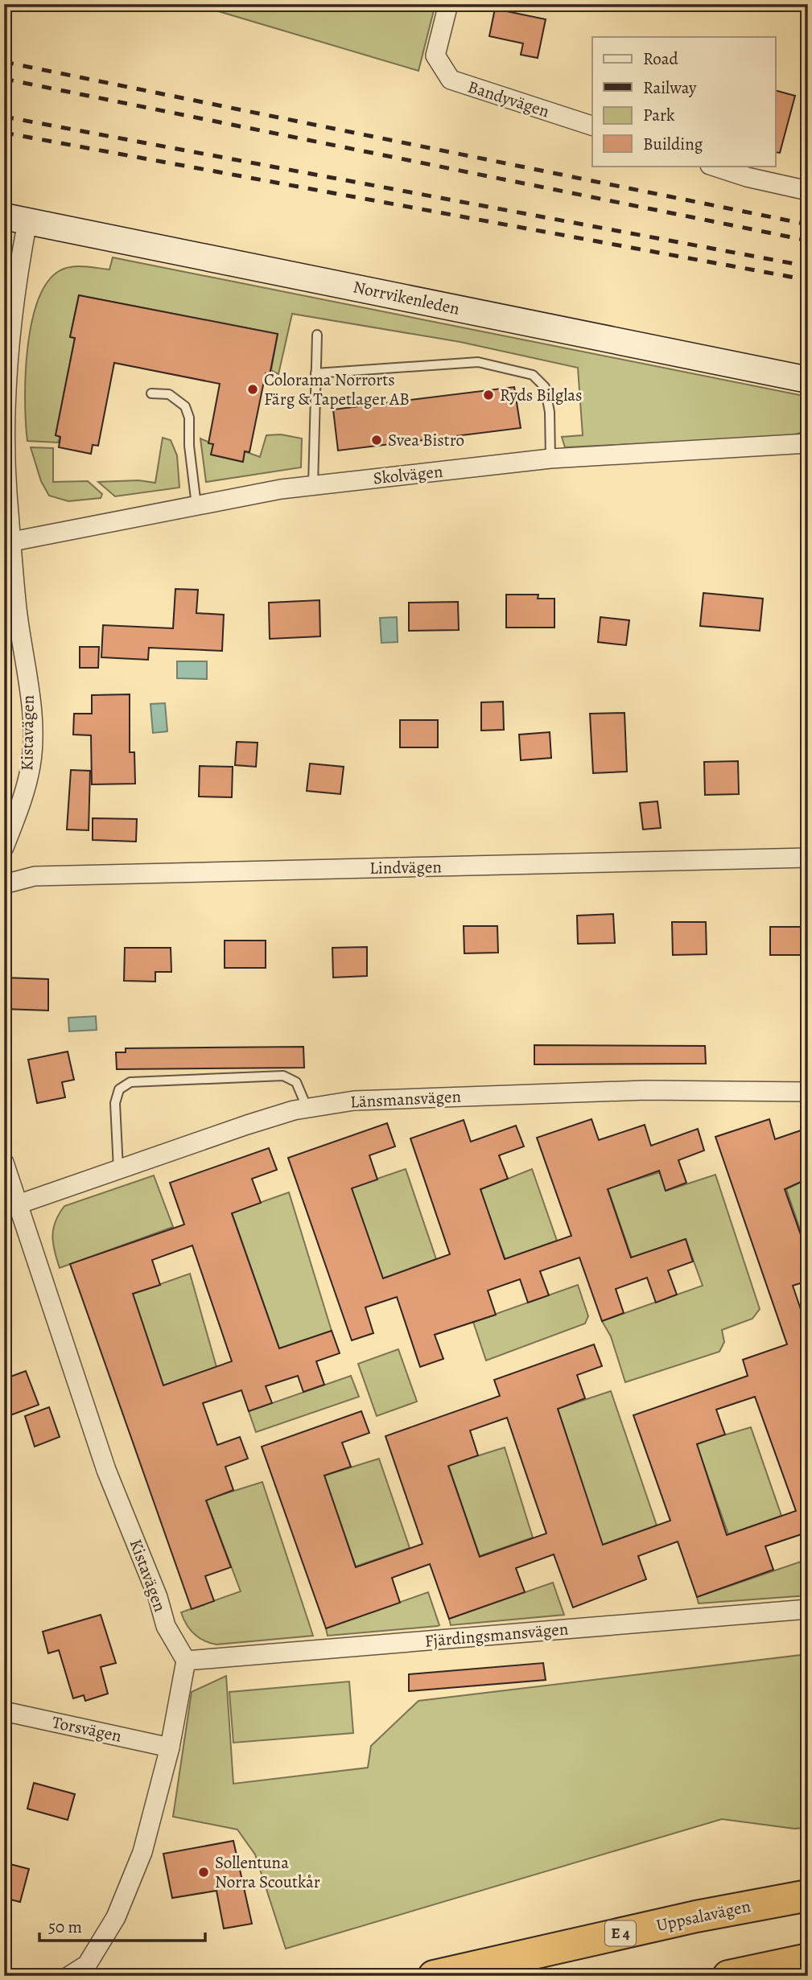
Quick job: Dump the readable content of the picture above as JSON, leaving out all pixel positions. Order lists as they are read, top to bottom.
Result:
{
  "streets": {
    "highway": ["Uppsalavägen", "E 4"],
    "main road": ["Norrvikenleden"],
    "street": [
      "Bandyvägen",
      "Skolvägen",
      "Kistavägen",
      "Lindvägen",
      "Länsmansvägen",
      "Fjärdingsmansvägen",
      "Torsvägen"
    ]
  },
  "crossings": [
    ["Norrvikenleden", "Kistavägen"],
    ["Skolvägen", "Kistavägen"],
    ["Kistavägen", "Länsmansvägen"],
    ["Kistavägen", "Fjärdingsmansvägen"]
  ],
  "places": [
    "Colorama Norrorts Färg & Tapetlager AB",
    "Ryds Bilglas",
    "Svea Bistro",
    "Sollentuna Norra Scoutkår"
  ],
  "legend": [
    "Road",
    "Railway",
    "Park",
    "Building"
  ],
  "scale_bar": "50 m"
}
